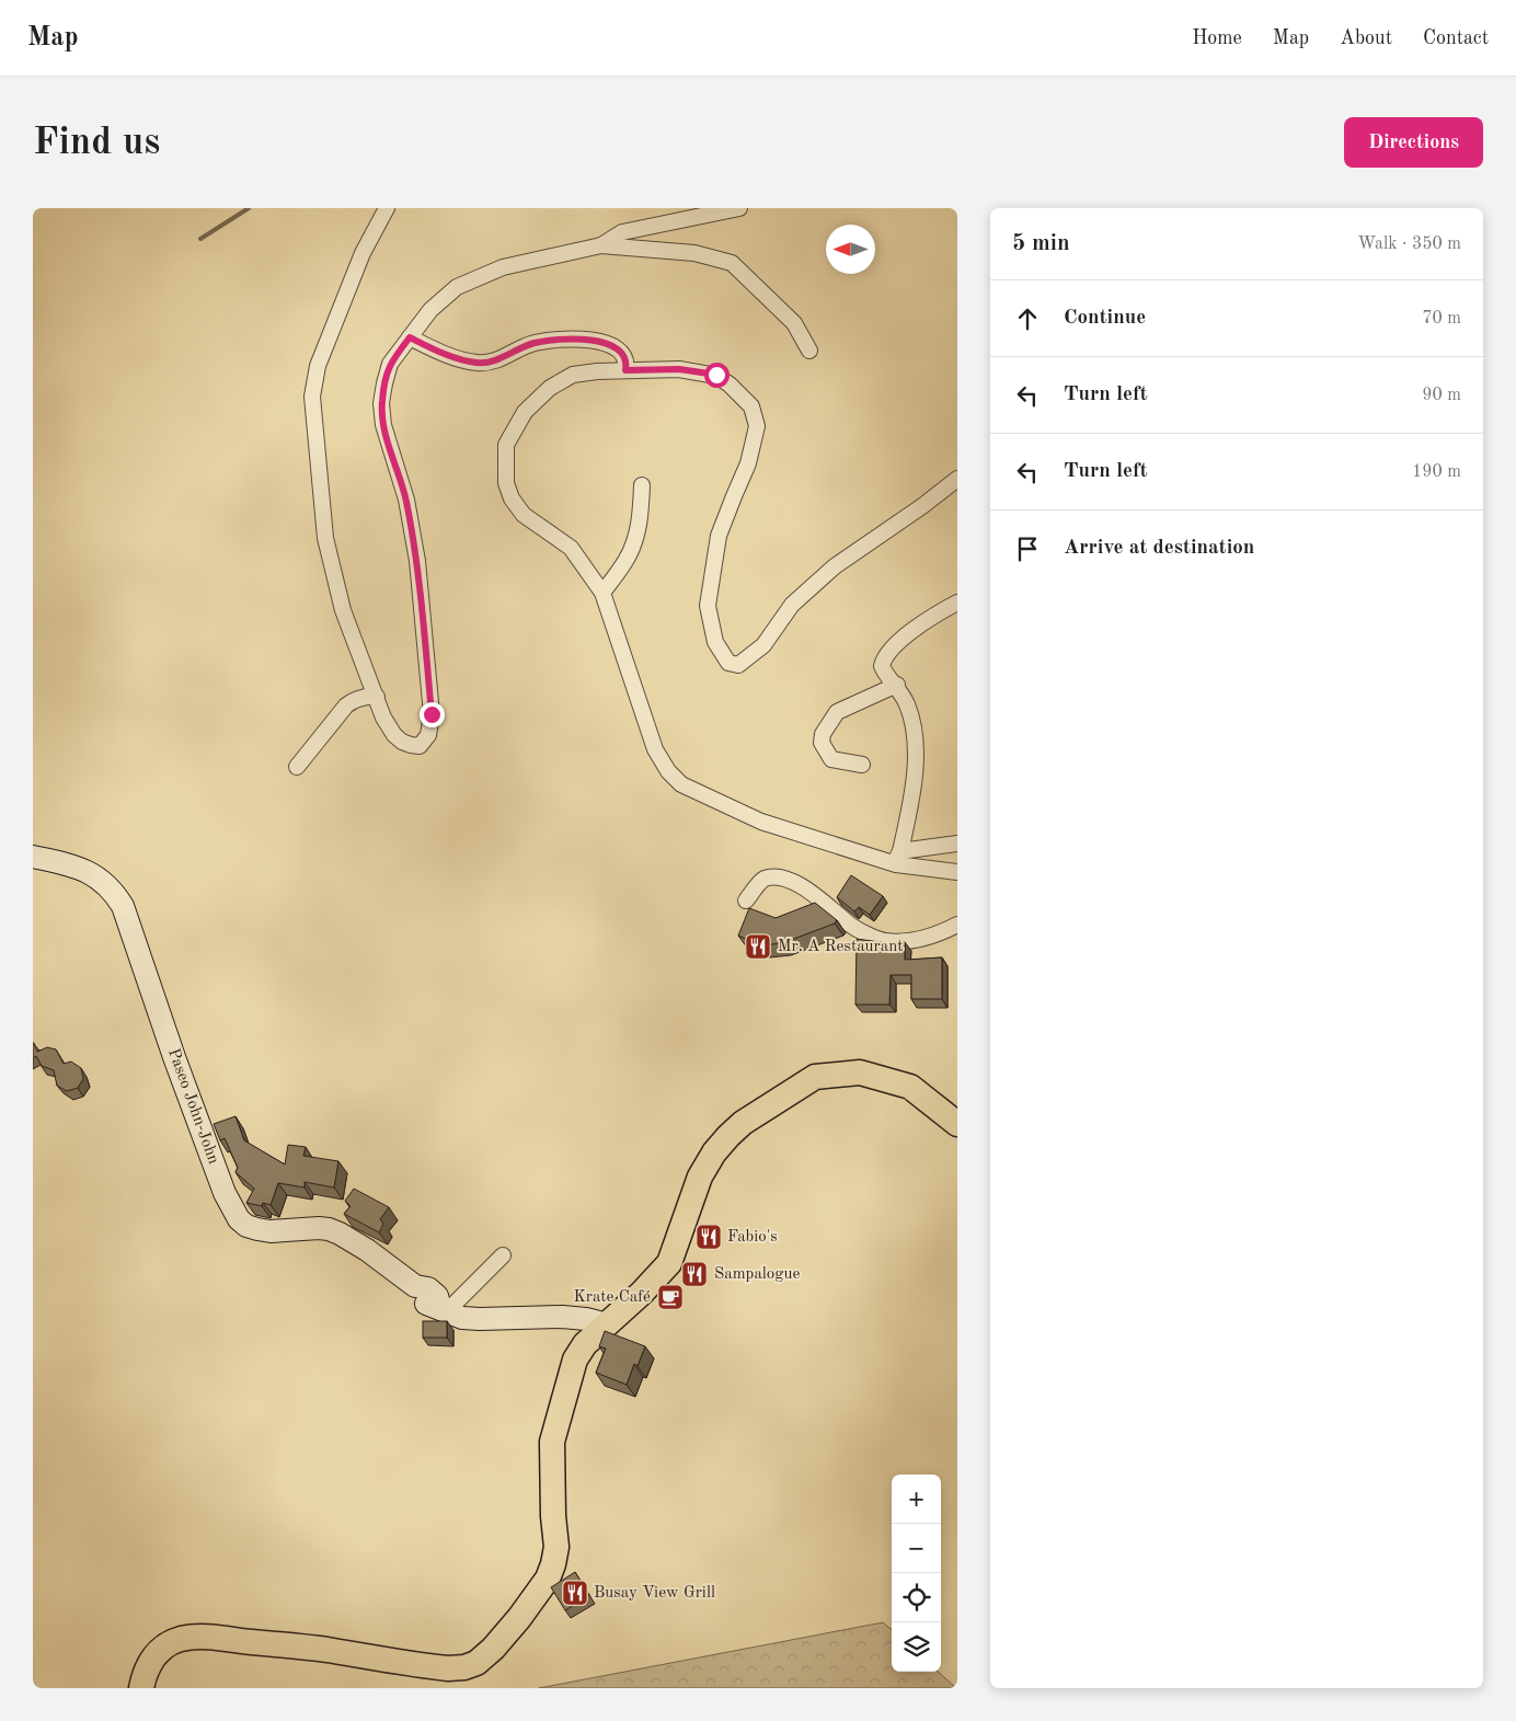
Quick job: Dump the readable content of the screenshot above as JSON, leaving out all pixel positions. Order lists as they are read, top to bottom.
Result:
{
  "streets": {
    "street": ["Paseo John-John"]
  },
  "places": {
    "restaurant": [
      "Mr. A Restaurant",
      "Fabio's",
      "Sampalogue",
      "Busay View Grill"
    ],
    "cafe": ["Krate Café"]
  },
  "north": "left",
  "page": {
    "header": "Map",
    "nav": [
      "Home",
      "Map",
      "About",
      "Contact"
    ],
    "buttons": "Directions",
    "title": "Find us",
    "heading": ["5 min", "Walk · 350 m"],
    "list": [
      ["Continue", "70 m"],
      ["Turn left", "90 m"],
      ["Turn left", "190 m"],
      "Arrive at destination"
    ],
    "map_buttons": ["+", "−"]
  }
}
